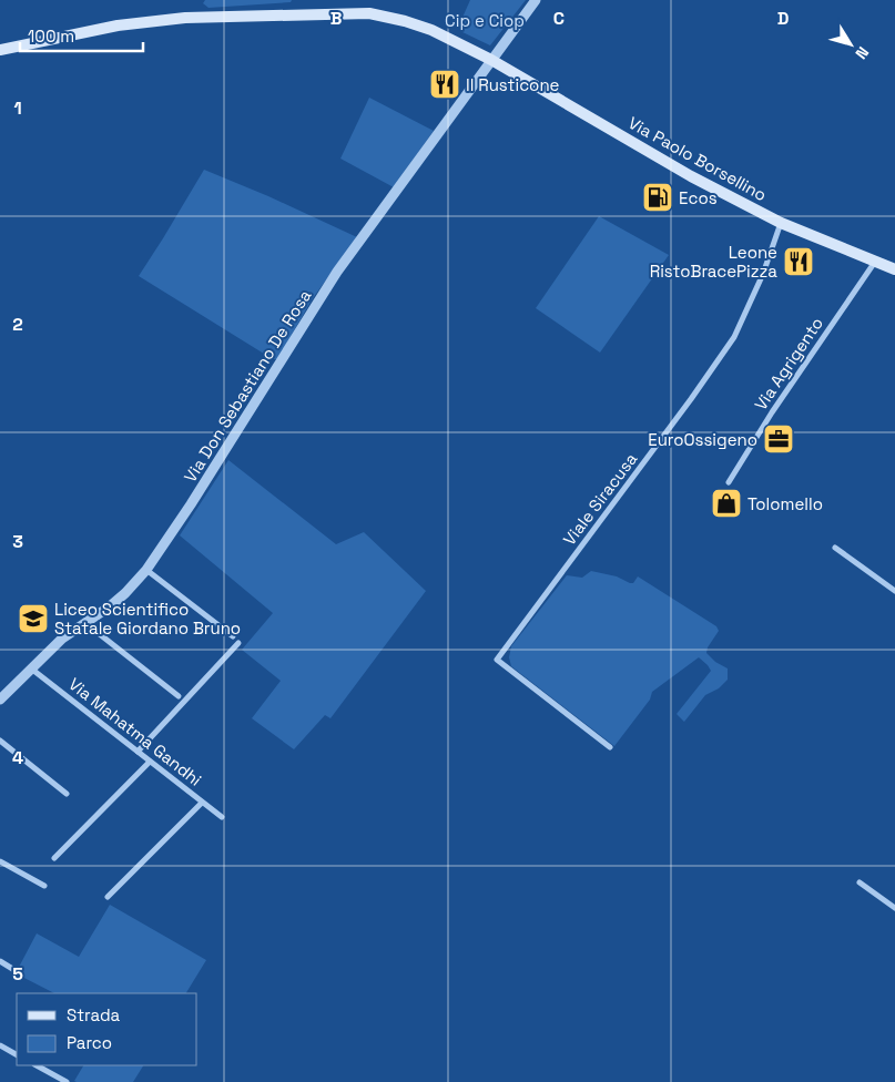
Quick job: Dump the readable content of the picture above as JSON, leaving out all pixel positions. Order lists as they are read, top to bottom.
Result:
{
  "streets": {
    "main road": ["Via Paolo Borsellino"],
    "street": [
      "Via Agrigento",
      "Via Don Sebastiano De Rosa",
      "Viale Siracusa",
      "Via Mahatma Gandhi"
    ]
  },
  "crossings": [
    ["Via Paolo Borsellino", "Via Agrigento"],
    ["Via Paolo Borsellino", "Via Don Sebastiano De Rosa"],
    ["Via Paolo Borsellino", "Viale Siracusa"],
    ["Via Don Sebastiano De Rosa", "Via Mahatma Gandhi"]
  ],
  "parks": ["Cip e Ciop"],
  "places": {
    "restaurant": ["Il Rusticone", "Leone RistoBracePizza"],
    "fuel station": ["Ecos"],
    "office": ["EuroOssigeno"],
    "shop": ["Tolomello"],
    "school or university": ["Liceo Scientifico Statale Giordano Bruno"]
  },
  "legend": ["Strada", "Parco"],
  "scale_bar": "100 m",
  "north": "bottom right",
  "grid": {
    "columns": ["B", "C", "D"],
    "rows": [
      "1",
      "2",
      "3",
      "4",
      "5"
    ]
  }
}
